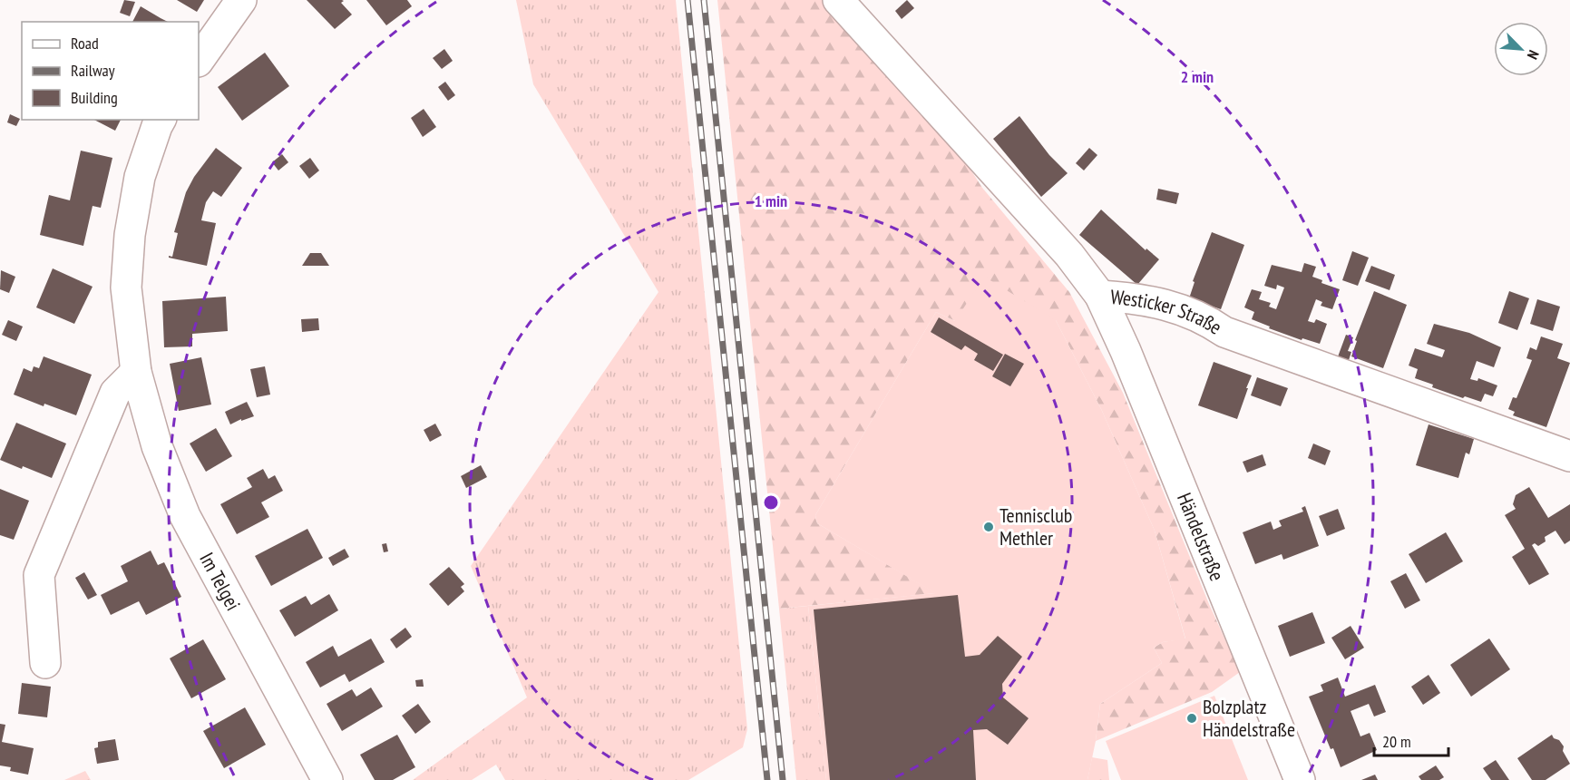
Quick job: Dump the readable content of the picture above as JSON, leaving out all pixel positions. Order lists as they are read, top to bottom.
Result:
{
  "streets": {
    "street": ["Westicker Straße", "Händelstraße", "Im Telgei"]
  },
  "crossings": [
    ["Westicker Straße", "Händelstraße"]
  ],
  "places": ["Tennisclub Methler", "Bolzplatz Händelstraße"],
  "legend": ["Road", "Railway", "Building"],
  "scale_bar": "20 m",
  "north": "bottom right",
  "rings": ["2 min", "1 min"]
}
